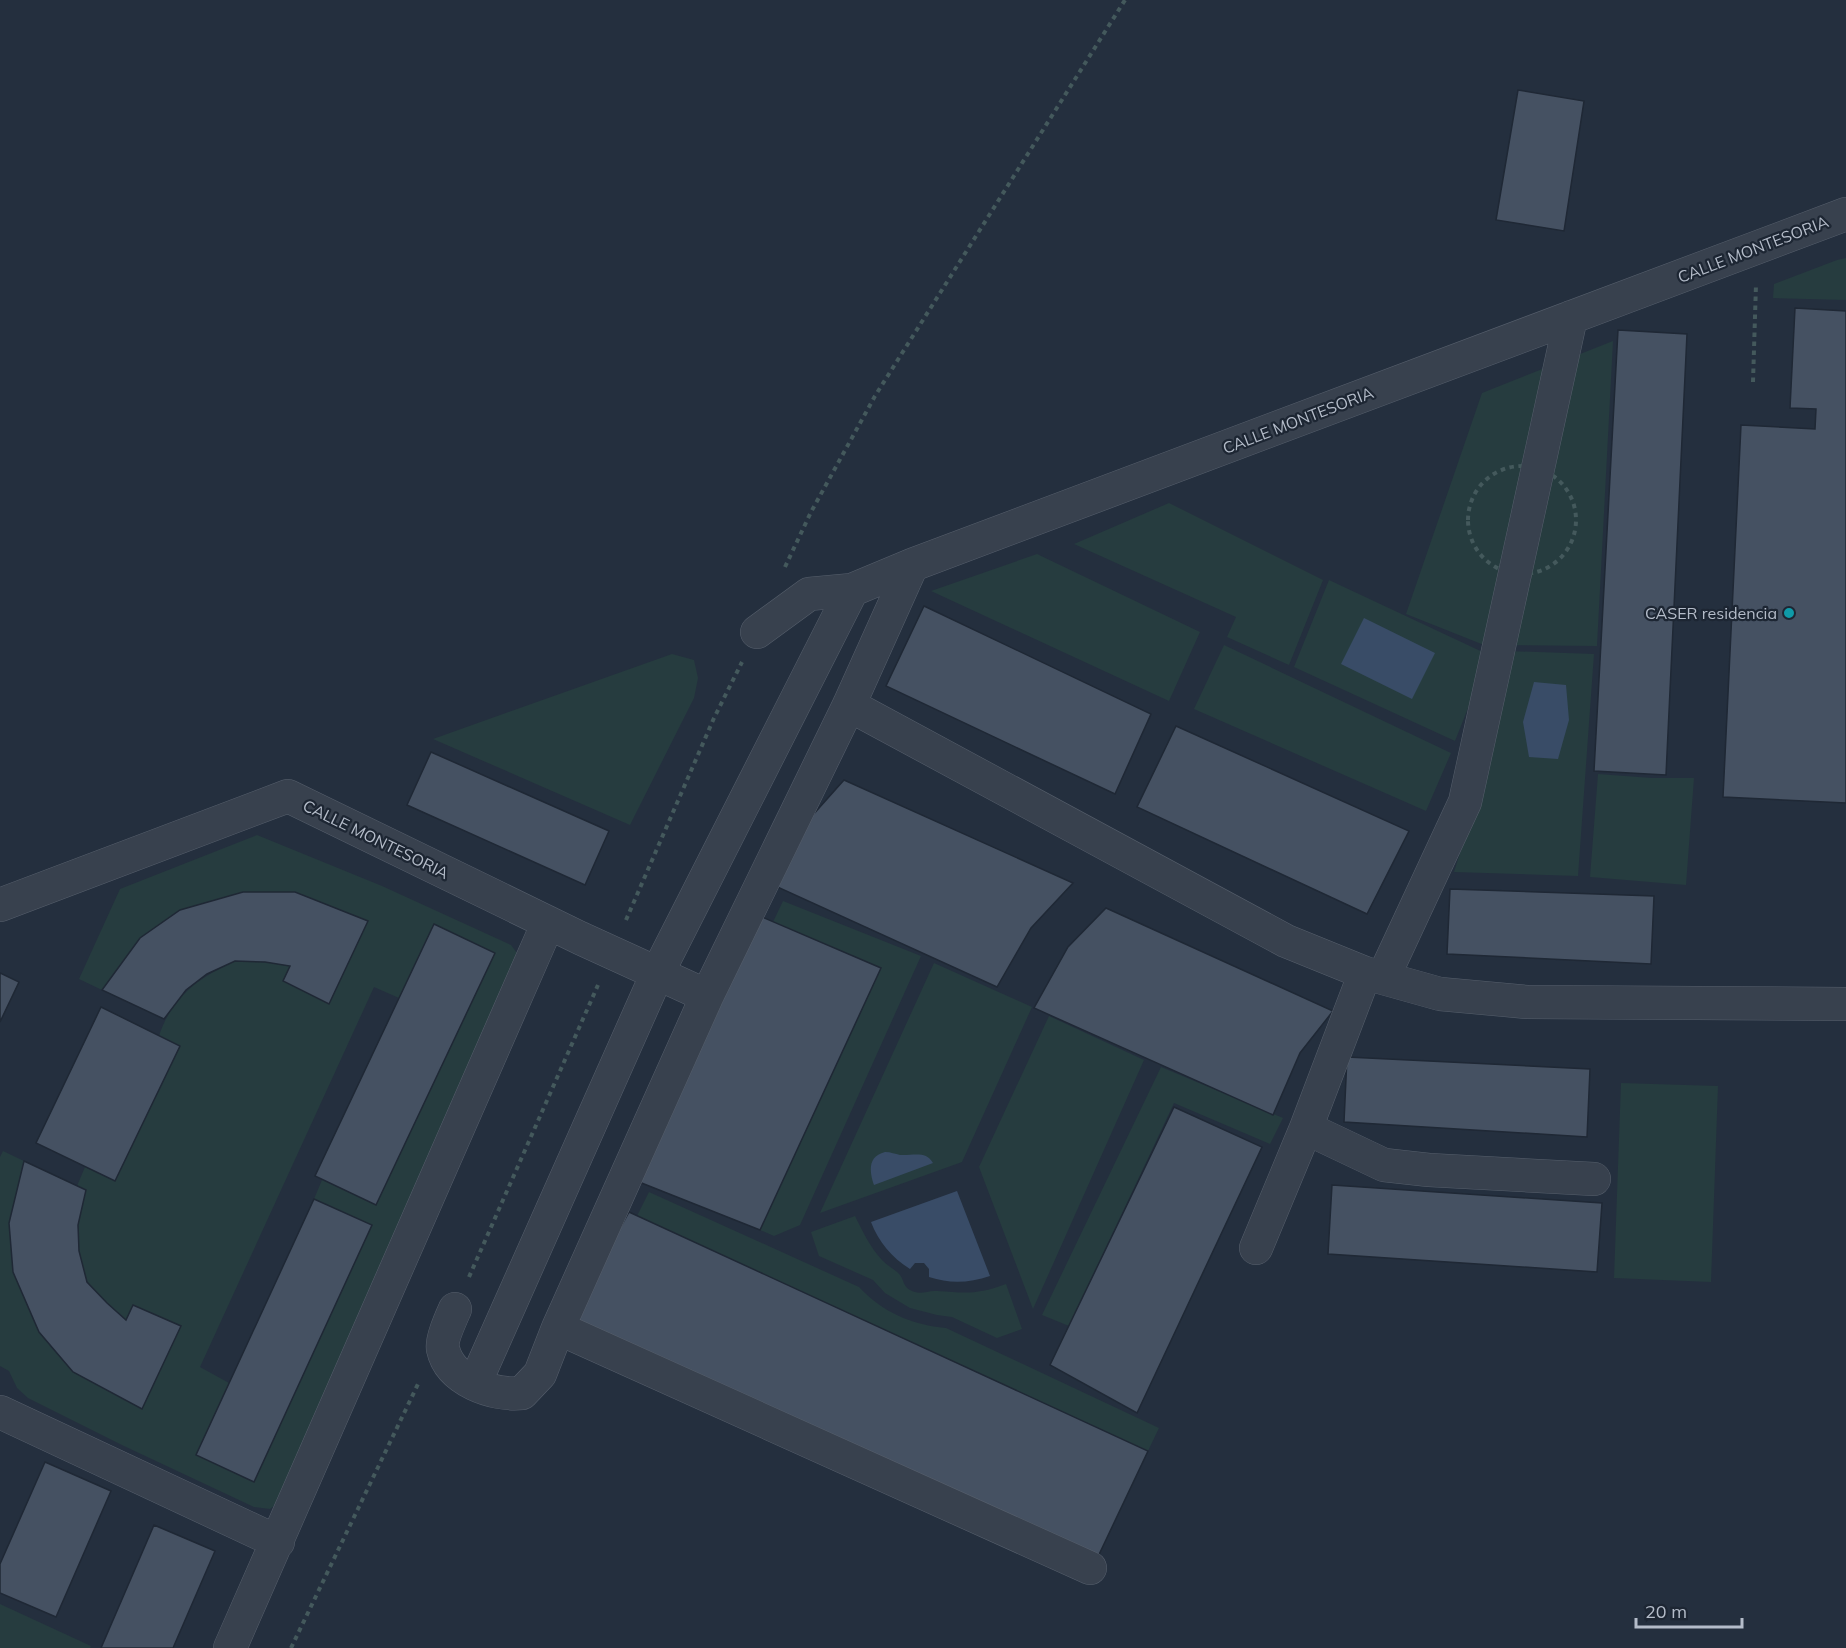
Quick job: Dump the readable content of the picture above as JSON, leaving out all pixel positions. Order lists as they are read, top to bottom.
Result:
{
  "streets": {
    "street": ["CALLE MONTESORIA"]
  },
  "places": ["CASER residencia"],
  "scale_bar": "20 m"
}
